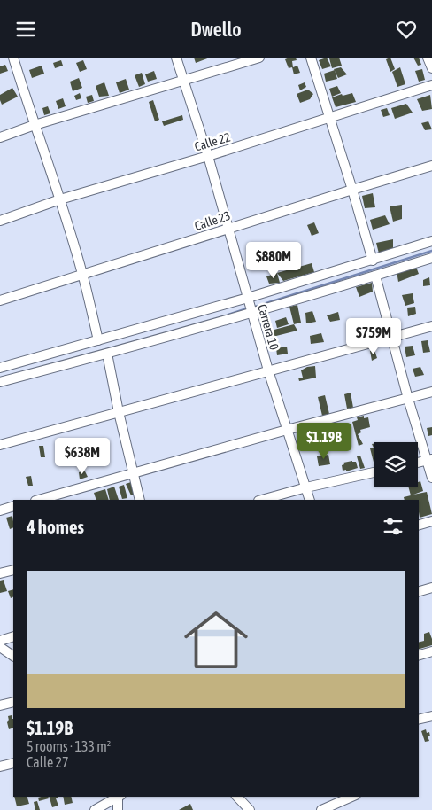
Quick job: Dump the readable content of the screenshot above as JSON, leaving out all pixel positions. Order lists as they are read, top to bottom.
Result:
{
  "streets": {
    "street": ["Calle 22", "Calle 23", "Carrera 10"]
  },
  "crossings": [
    ["Calle 22", "Carrera 10"],
    ["Calle 23", "Carrera 10"]
  ],
  "page": {
    "header": "Dwello",
    "price": [
      "$880M",
      "$759M",
      "$1.19B",
      "$638M"
    ],
    "heading": "4 homes",
    "list": [
      {
        "name": "$1.19B",
        "note": "5 rooms · 133 m² · Calle 27"
      }
    ]
  }
}
